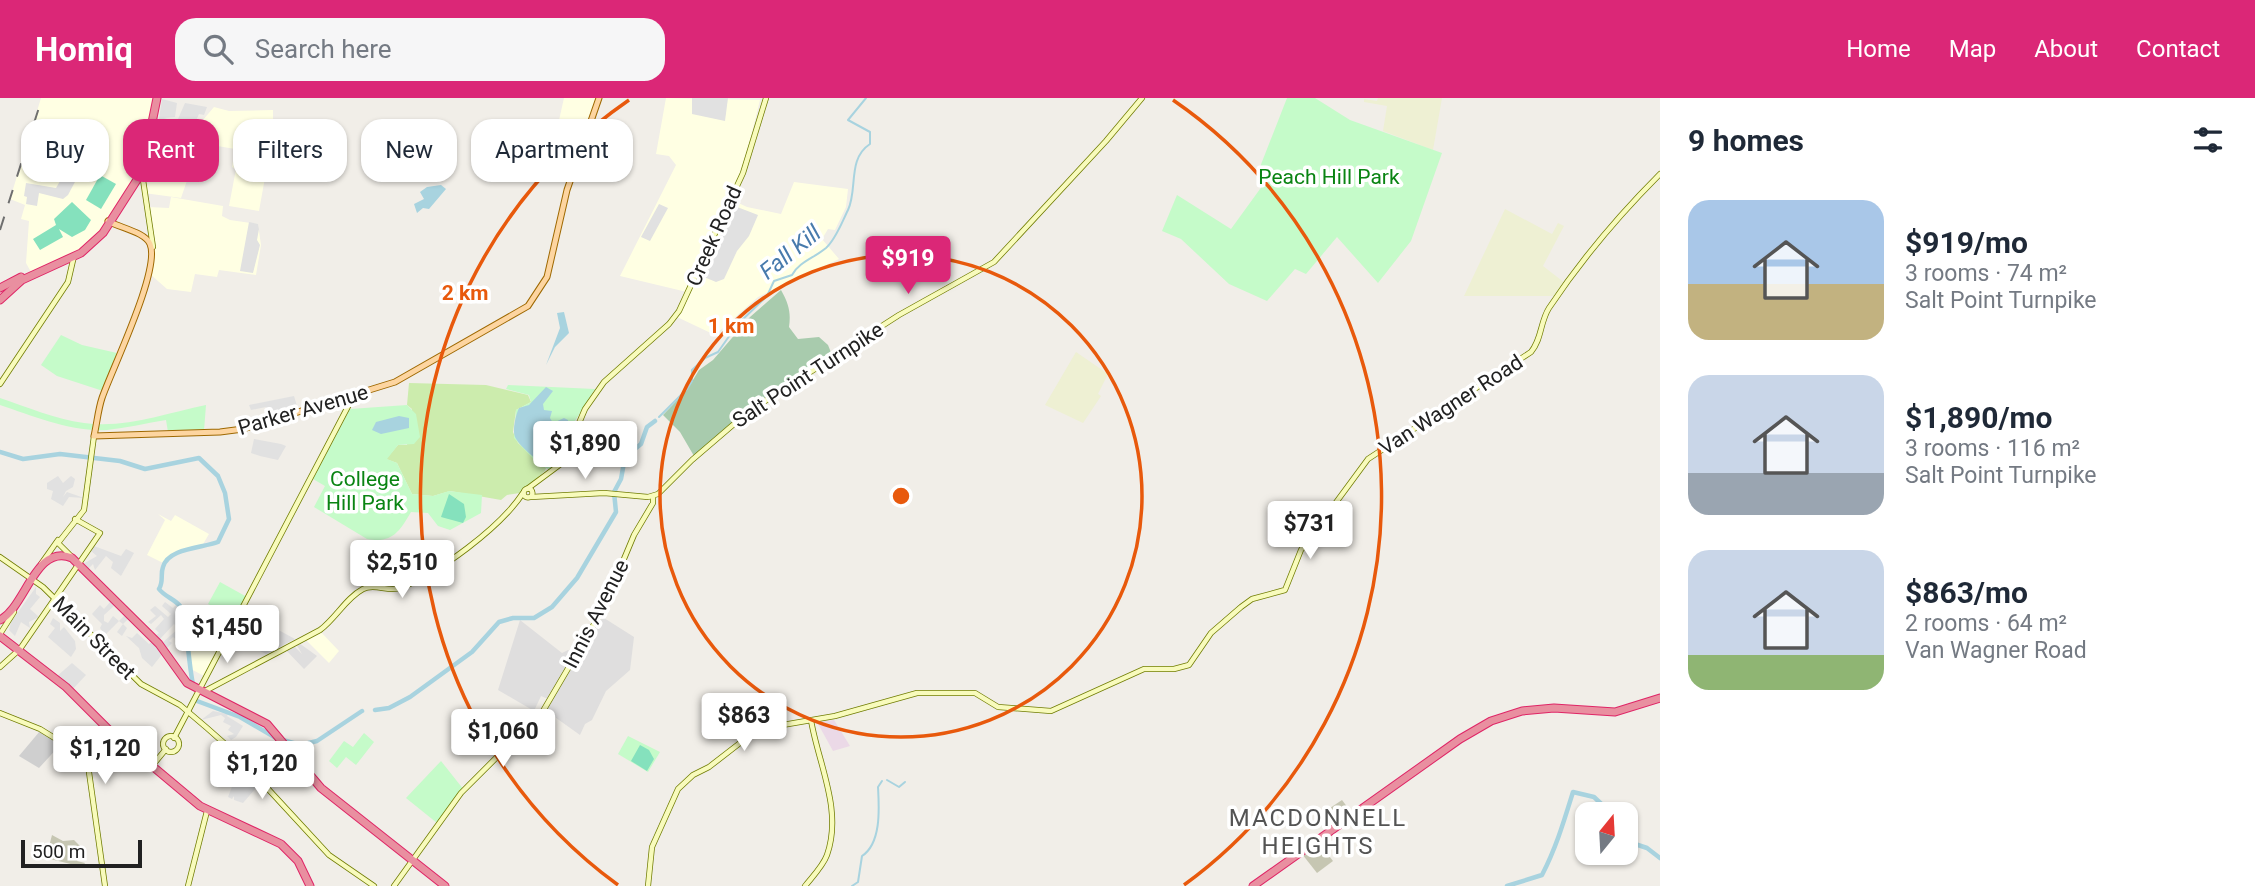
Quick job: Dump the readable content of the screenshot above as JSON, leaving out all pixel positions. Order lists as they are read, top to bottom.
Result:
{
  "streets": {
    "main road": ["Parker Avenue"],
    "street": [
      "Creek Road",
      "Salt Point Turnpike",
      "Van Wagner Road",
      "Innis Avenue",
      "Main Street"
    ]
  },
  "crossings": [
    ["Salt Point Turnpike", "Innis Avenue"]
  ],
  "districts": ["MACDONNELL HEIGHTS"],
  "water": ["Fall Kill"],
  "parks": ["Peach Hill Park", "College Hill Park"],
  "scale_bar": "500 m",
  "north": "top",
  "page": {
    "header": "Homiq",
    "search": "Search here",
    "nav": [
      "Home",
      "Map",
      "About",
      "Contact"
    ],
    "heading": "9 homes",
    "chip": [
      "Buy",
      "Rent",
      "Filters",
      "New",
      "Apartment"
    ],
    "list": [
      {
        "name": "$919/mo",
        "note": "3 rooms · 74 m² · Salt Point Turnpike"
      },
      {
        "name": "$1,890/mo",
        "note": "3 rooms · 116 m² · Salt Point Turnpike"
      },
      {
        "name": "$863/mo",
        "note": "2 rooms · 64 m² · Van Wagner Road"
      }
    ],
    "price": [
      "$919",
      "$1,890",
      "$731",
      "$2,510",
      "$1,450",
      "$863",
      "$1,060",
      "$1,120",
      "$1,120"
    ],
    "scale": "500 m"
  },
  "rings": ["2 km", "1 km"]
}
